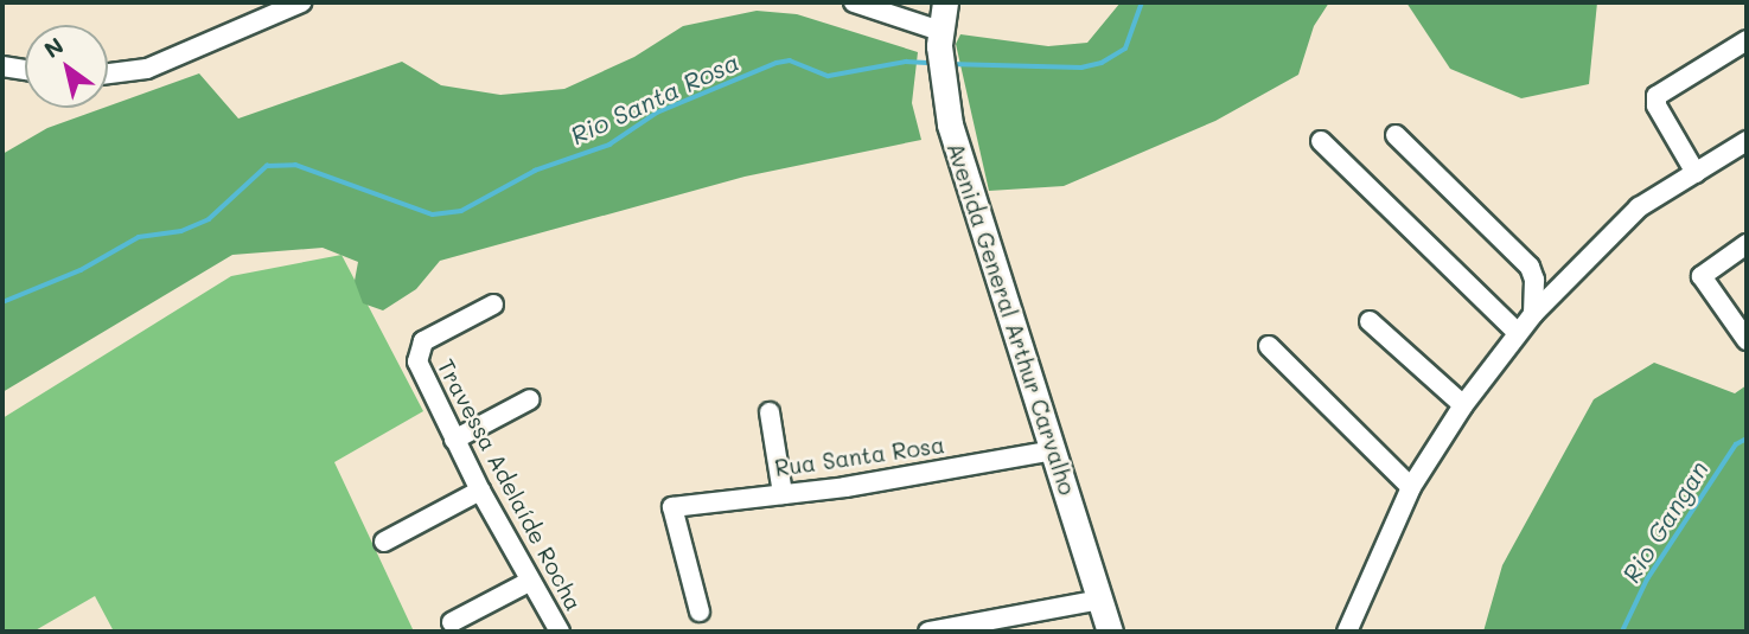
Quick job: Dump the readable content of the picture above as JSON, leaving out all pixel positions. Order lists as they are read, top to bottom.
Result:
{
  "streets": {
    "main road": ["Avenida General Arthur Carvalho"],
    "street": ["Rua Santa Rosa", "Travessa Adelaíde Rocha"]
  },
  "crossings": [
    ["Avenida General Arthur Carvalho", "Rua Santa Rosa"]
  ],
  "water": ["Rio Santa Rosa", "Rio Gangan"],
  "north": "top left"
}
